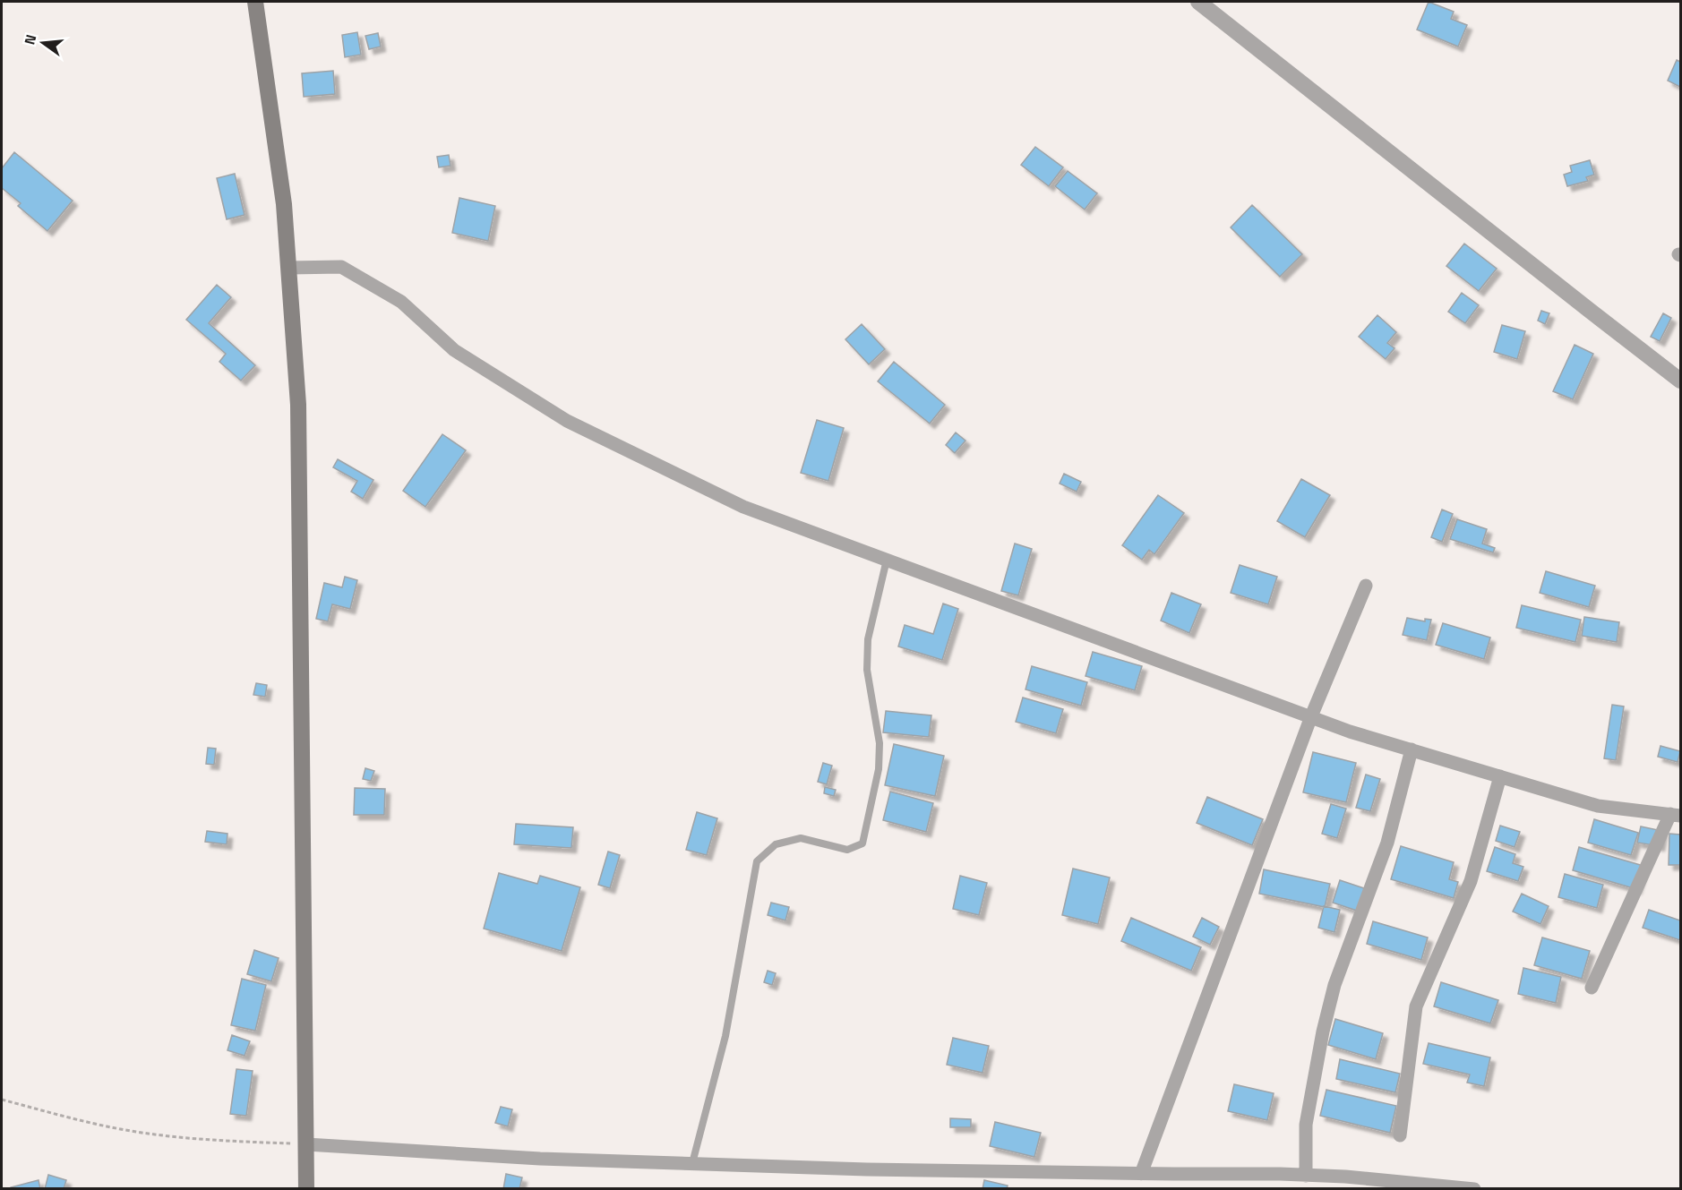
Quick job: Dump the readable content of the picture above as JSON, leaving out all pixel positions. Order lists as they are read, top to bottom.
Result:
{
  "north": "left"
}
